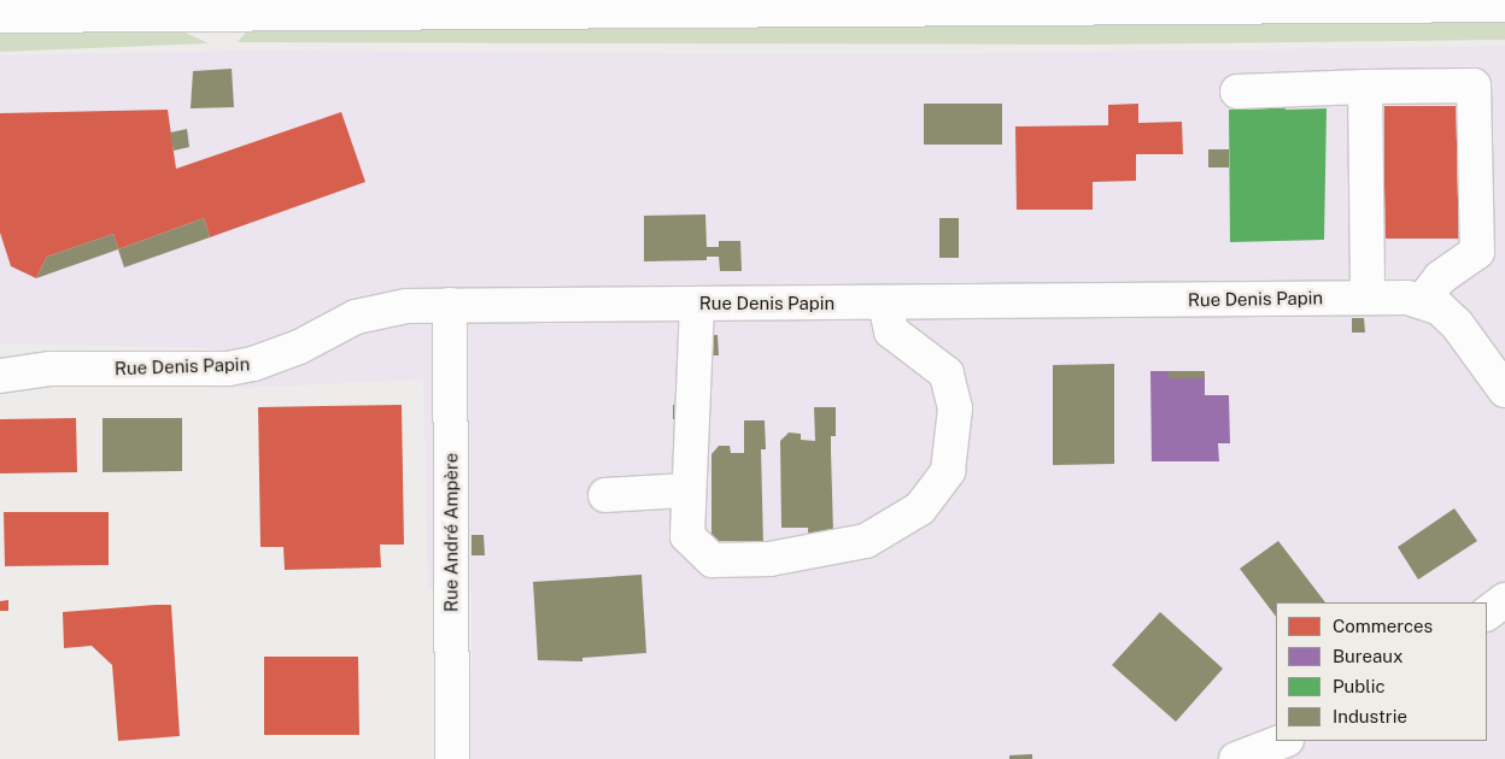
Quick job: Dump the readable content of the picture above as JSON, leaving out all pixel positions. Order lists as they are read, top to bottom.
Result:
{
  "streets": {
    "street": ["Rue Denis Papin", "Rue André Ampère"]
  },
  "crossings": [
    ["Rue Denis Papin", "Rue André Ampère"]
  ],
  "legend": [
    "Commerces",
    "Bureaux",
    "Public",
    "Industrie"
  ]
}
